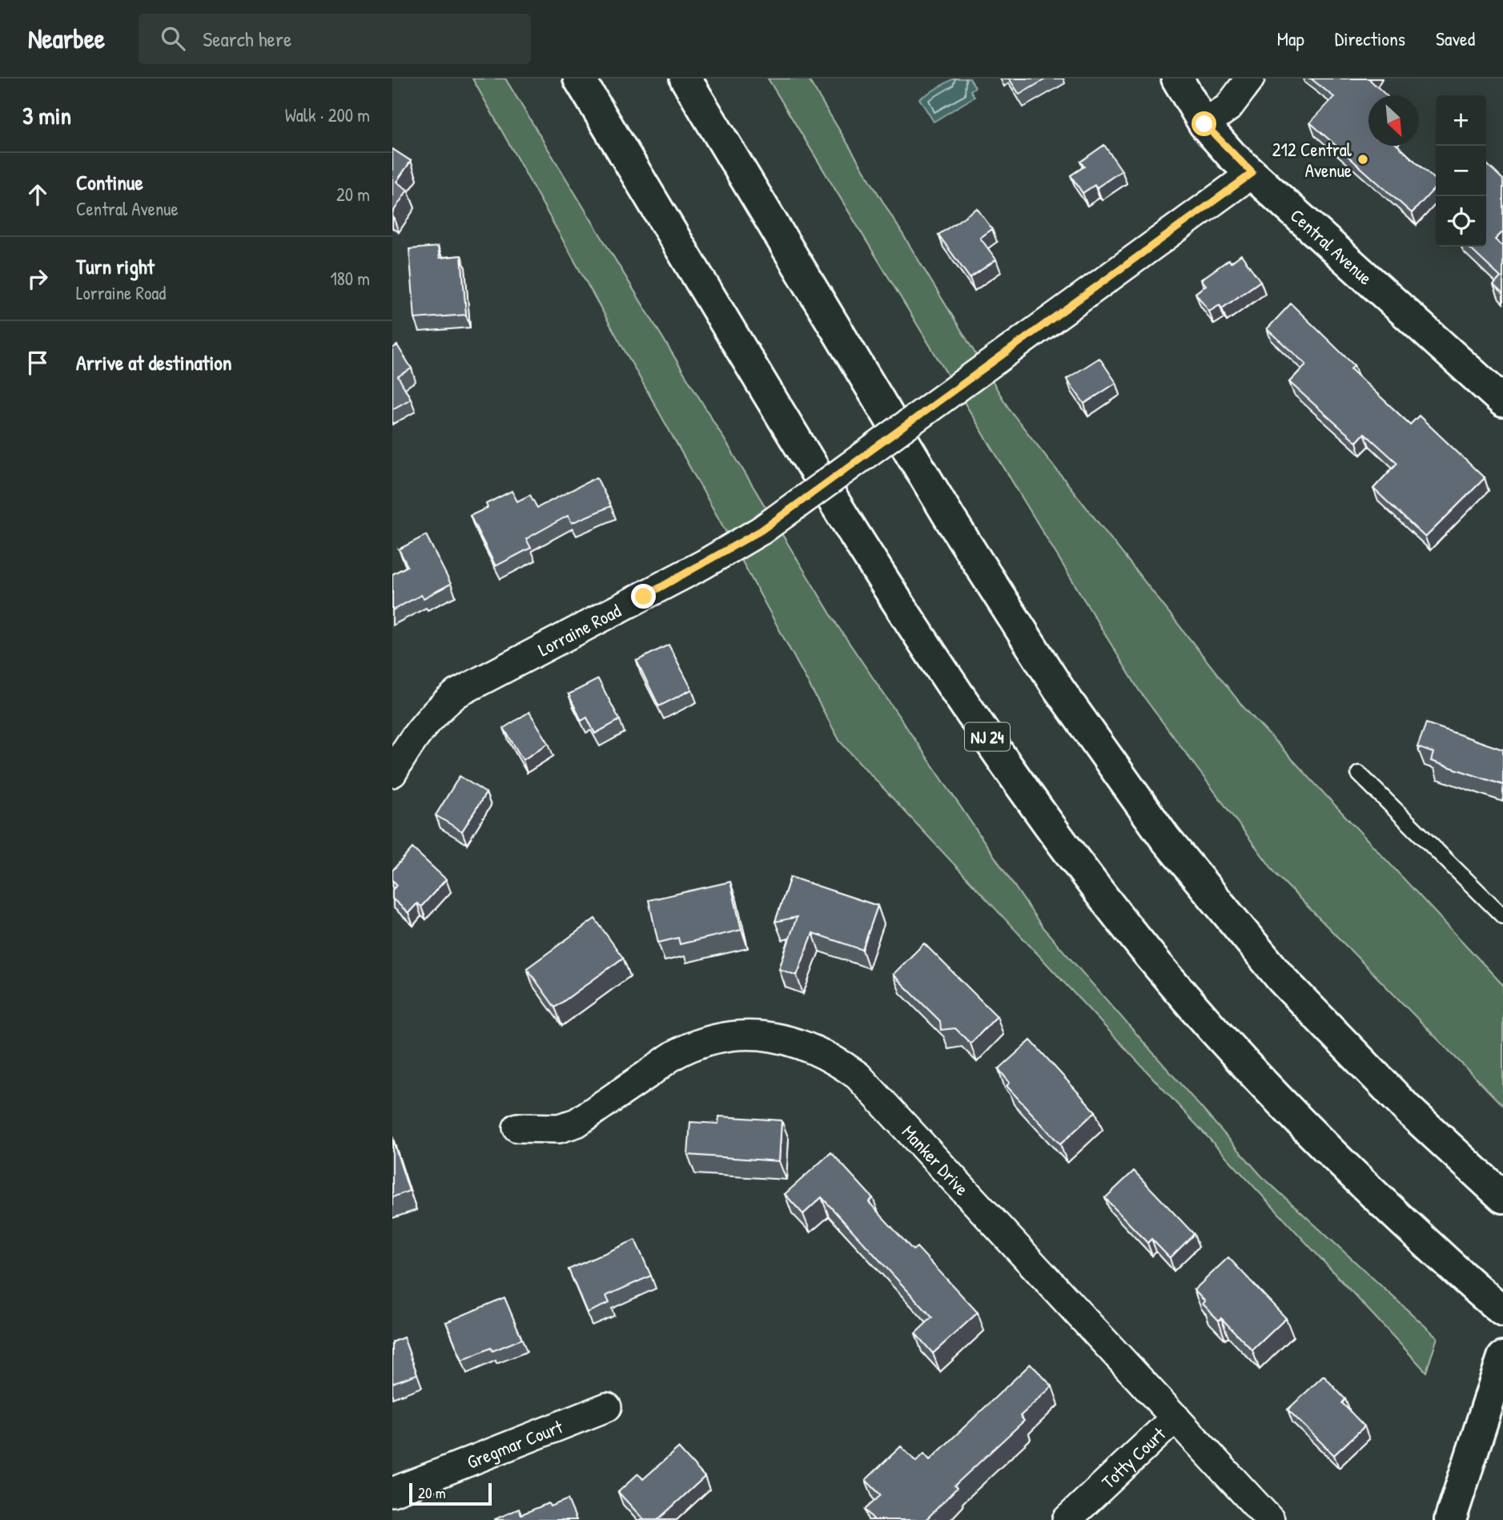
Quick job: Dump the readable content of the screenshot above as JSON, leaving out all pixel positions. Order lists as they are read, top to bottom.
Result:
{
  "streets": {
    "main road": ["Central Avenue", "NJ 24"],
    "street": [
      "Lorraine Road",
      "Manker Drive",
      "Gregmar Court",
      "Totty Court"
    ]
  },
  "crossings": [
    ["Central Avenue", "Lorraine Road"],
    ["Manker Drive", "Totty Court"]
  ],
  "places": ["212 Central Avenue"],
  "scale_bar": "20 m",
  "north": "bottom right",
  "page": {
    "header": "Nearbee",
    "search": "Search here",
    "nav": ["Map", "Directions", "Saved"],
    "heading": ["3 min", "Walk · 200 m"],
    "map_buttons": ["+", "−"],
    "list": [
      ["Continue", "Central Avenue", "20 m"],
      ["Turn right", "Lorraine Road", "180 m"],
      "Arrive at destination"
    ],
    "scale": "20 m"
  }
}
